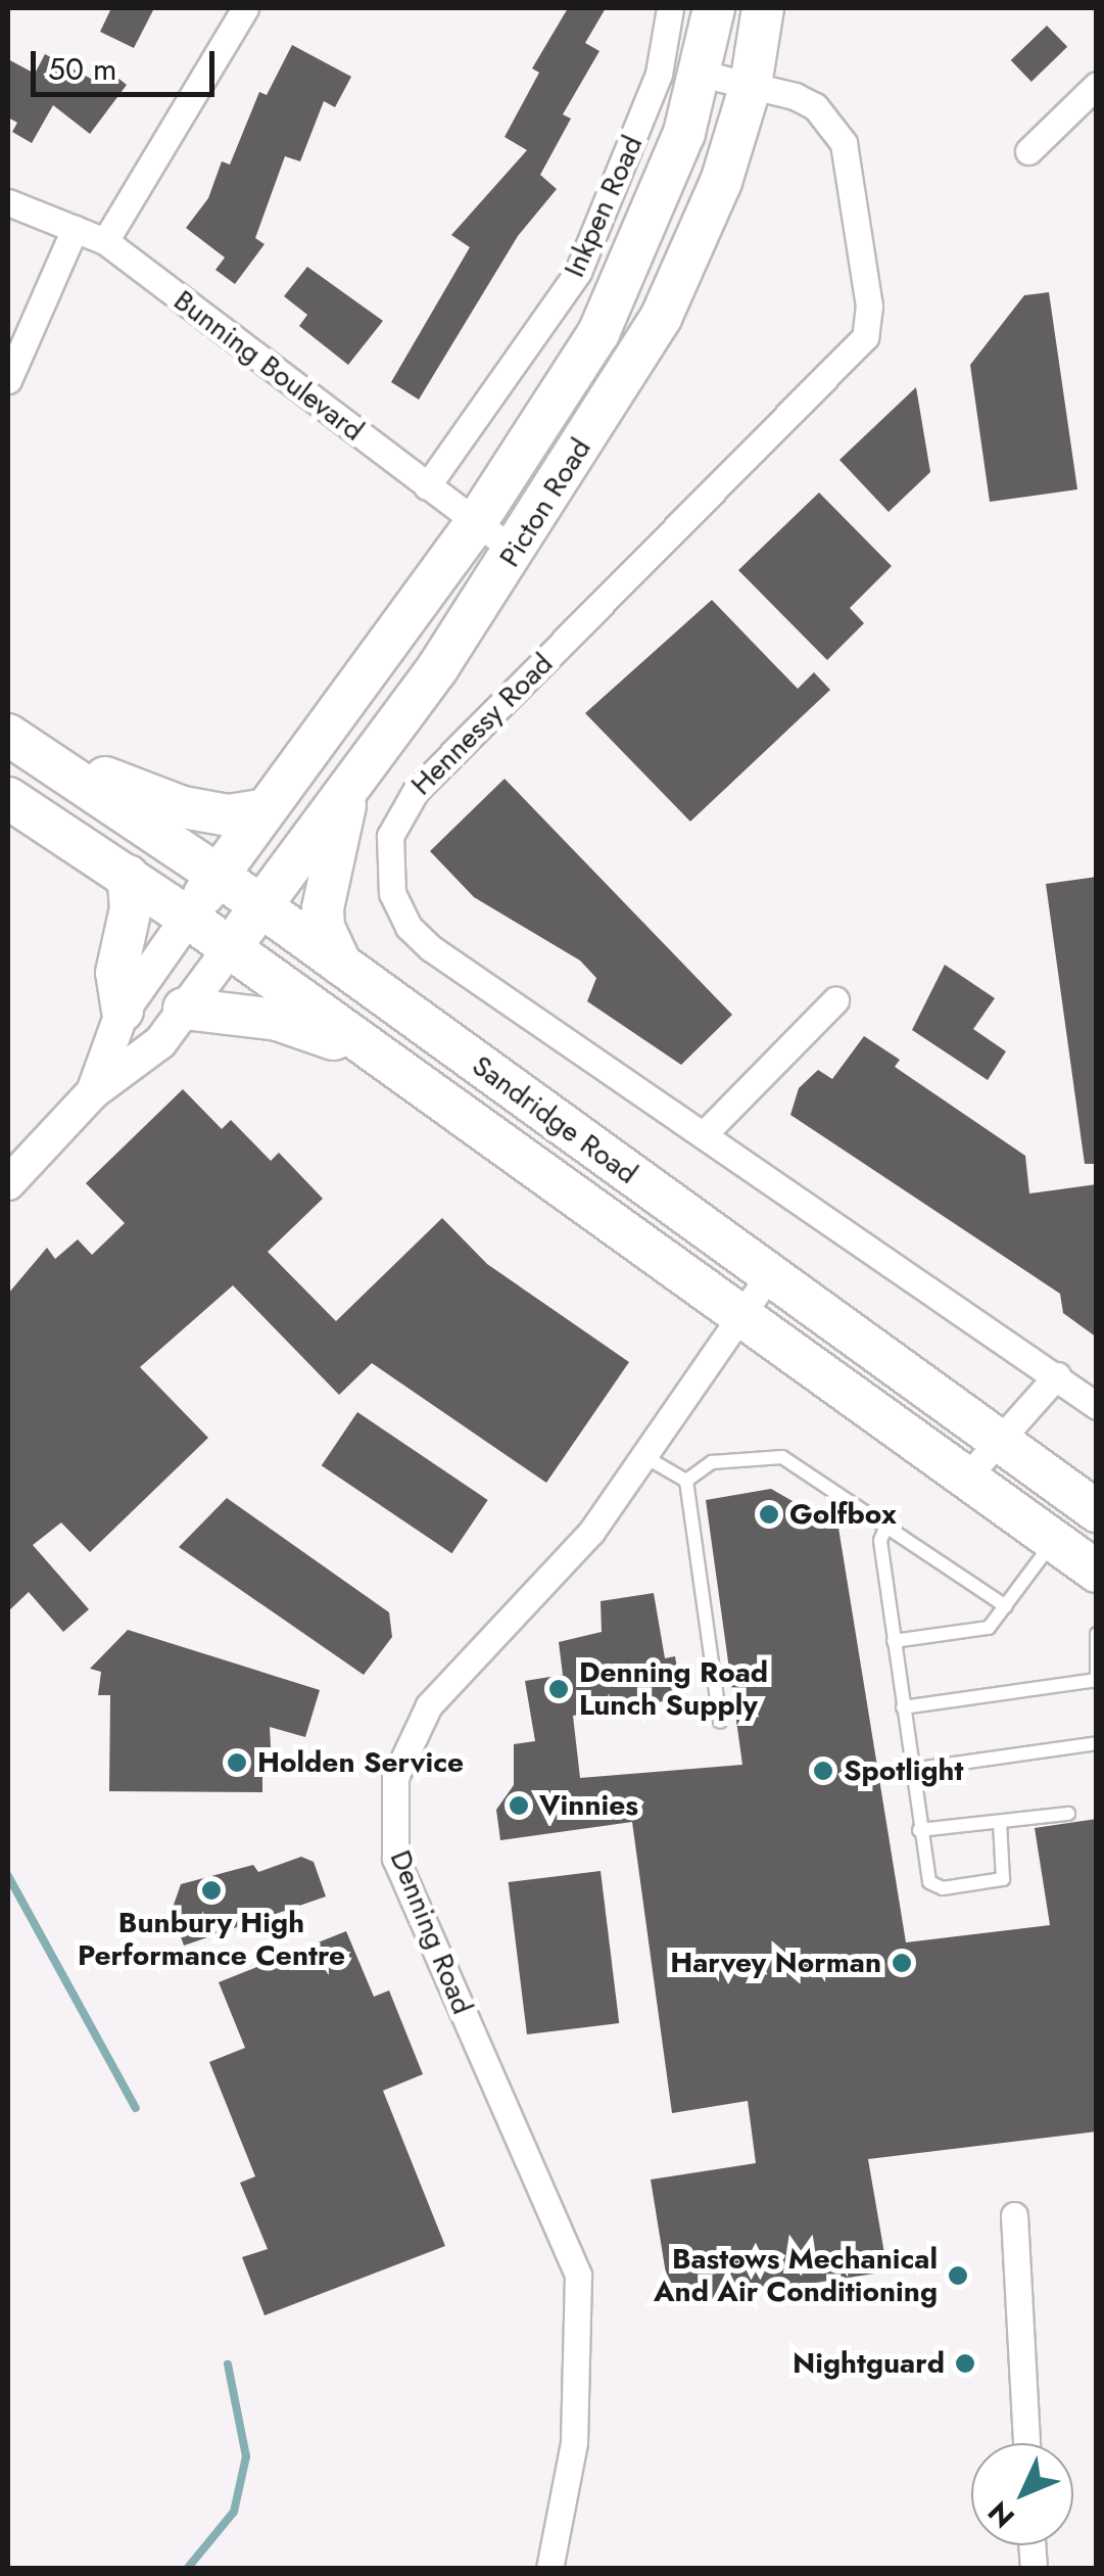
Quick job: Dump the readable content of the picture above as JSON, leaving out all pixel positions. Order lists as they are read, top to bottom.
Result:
{
  "streets": {
    "main road": ["Picton Road", "Sandridge Road"],
    "street": [
      "Inkpen Road",
      "Bunning Boulevard",
      "Hennessy Road",
      "Denning Road"
    ]
  },
  "crossings": [
    ["Inkpen Road", "Bunning Boulevard"],
    ["Bunning Boulevard", "Picton Road"],
    ["Picton Road", "Hennessy Road"],
    ["Picton Road", "Sandridge Road"],
    ["Sandridge Road", "Denning Road"]
  ],
  "places": [
    "Golfbox",
    "Denning Road Lunch Supply",
    "Holden Service",
    "Spotlight",
    "Vinnies",
    "Bunbury High Performance Centre",
    "Harvey Norman",
    "Bastows Mechanical And Air Conditioning",
    "Nightguard"
  ],
  "scale_bar": "50 m",
  "north": "bottom left"
}
